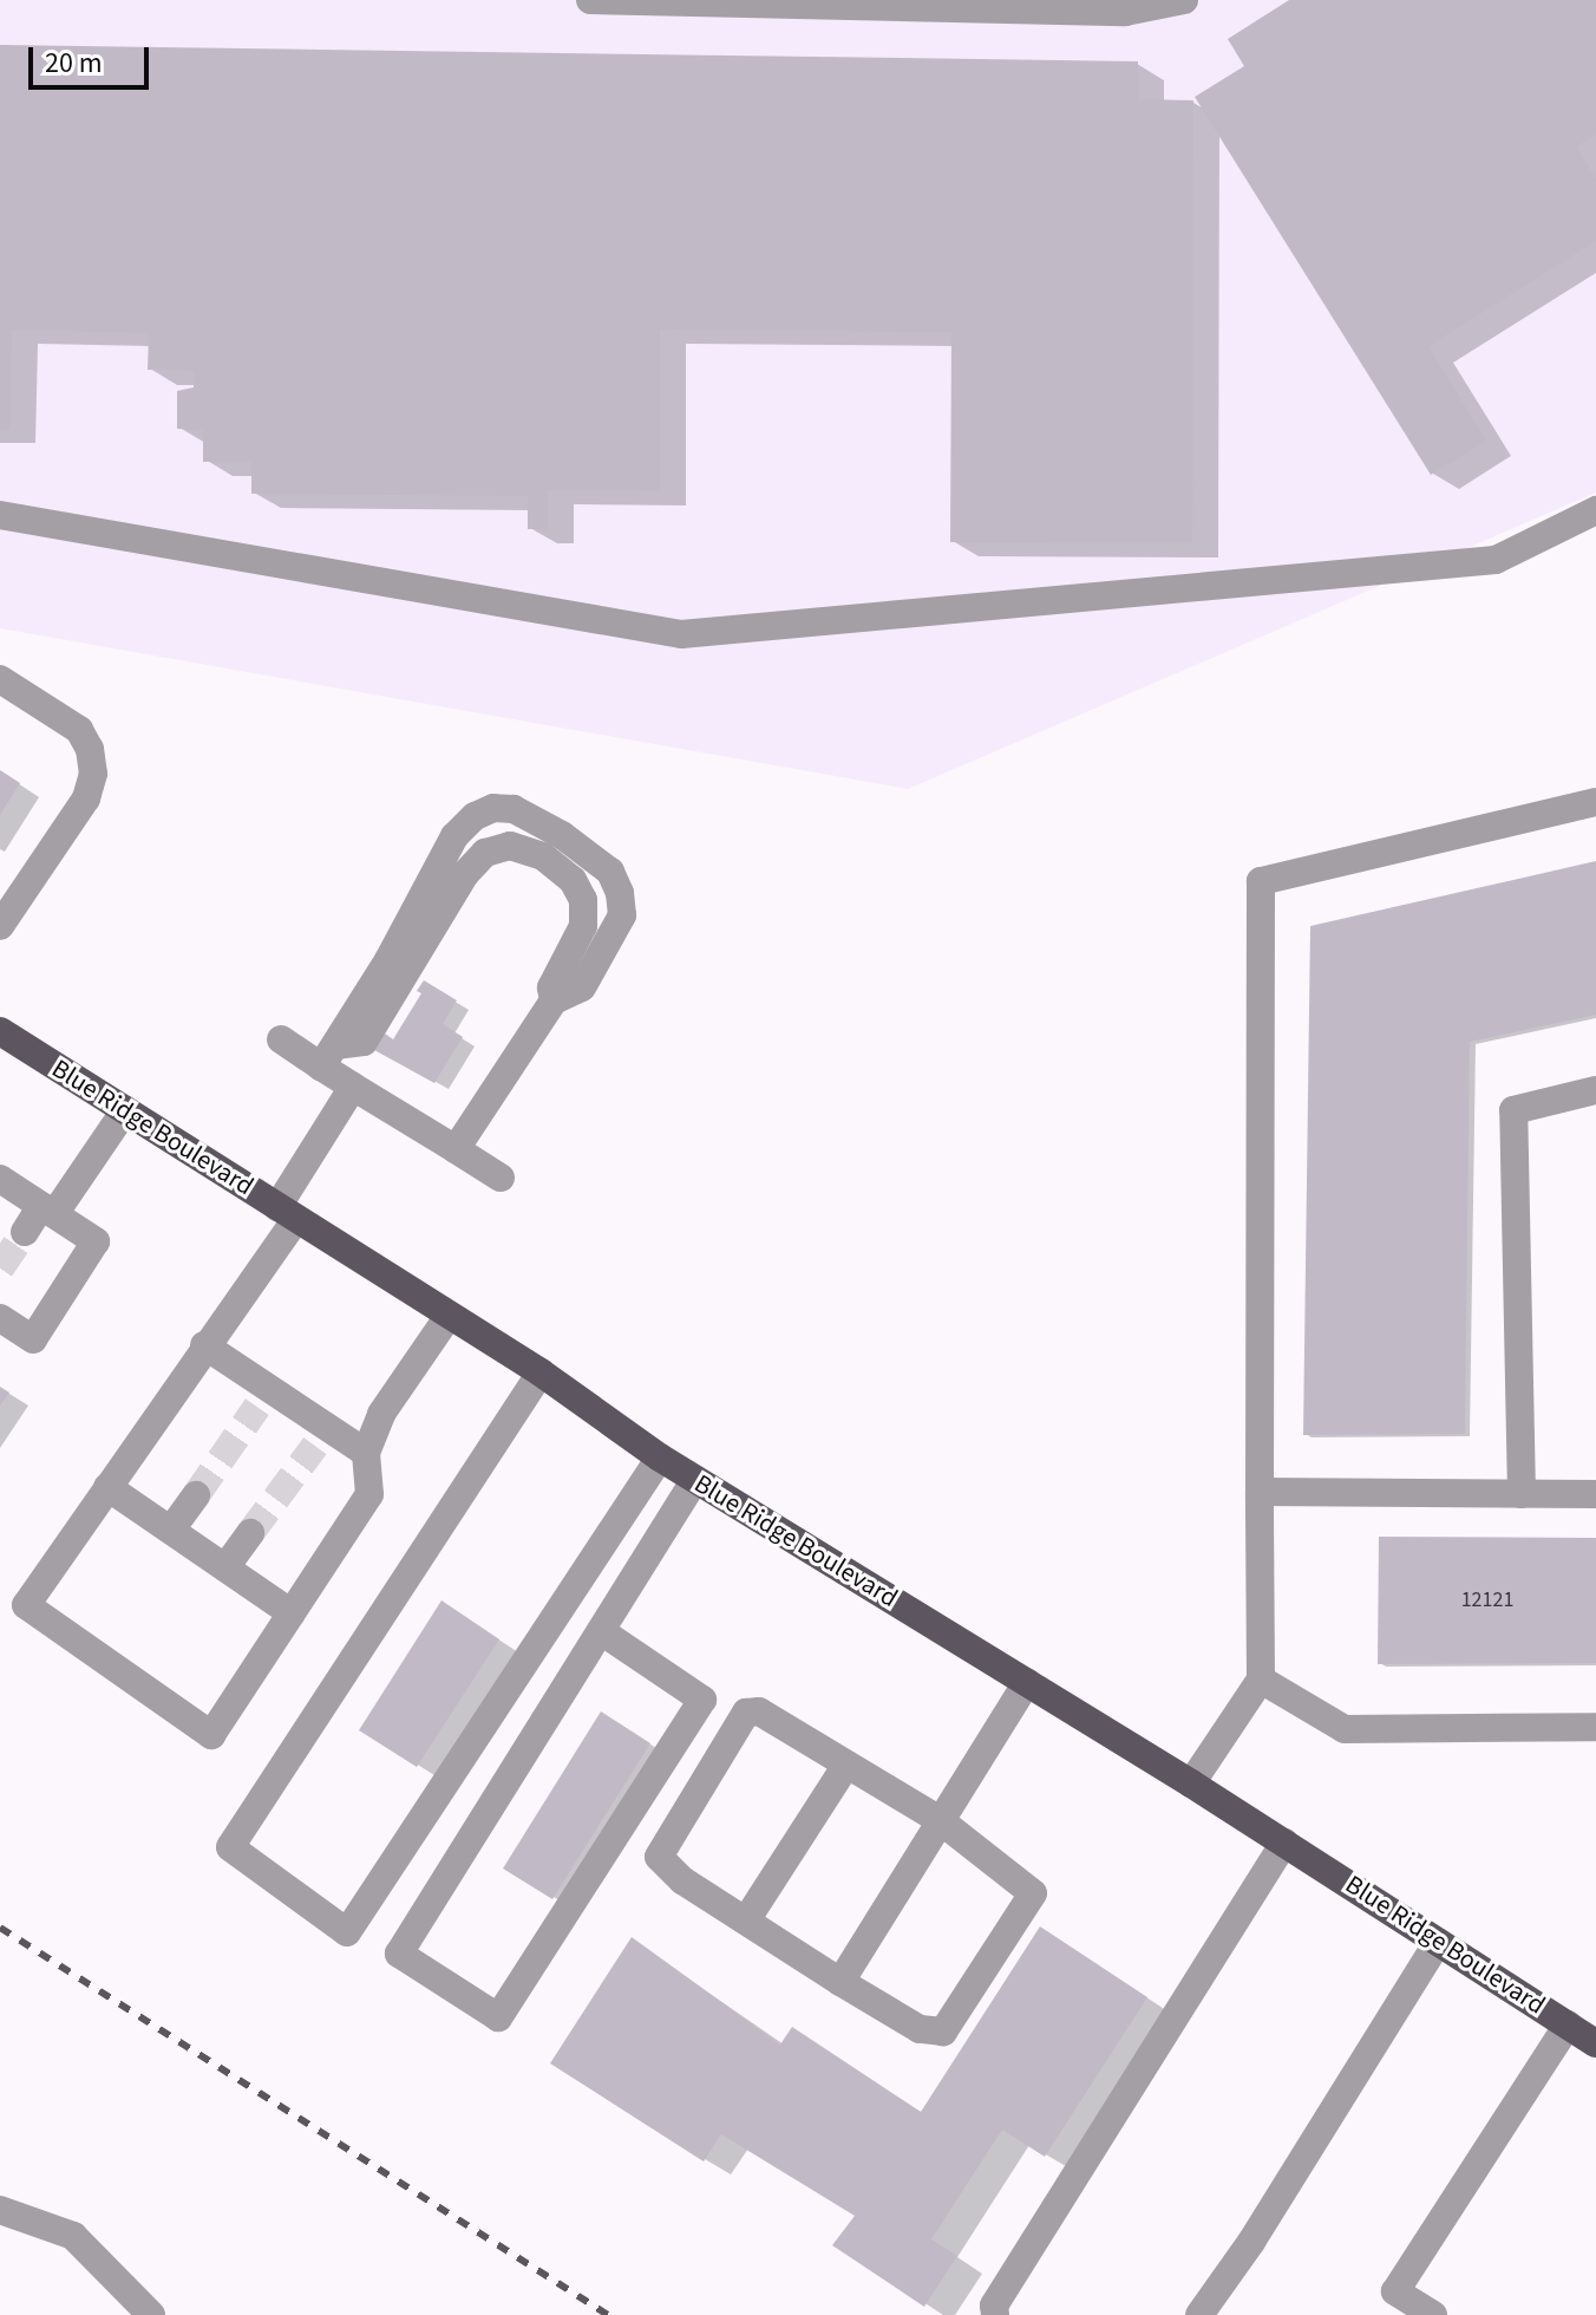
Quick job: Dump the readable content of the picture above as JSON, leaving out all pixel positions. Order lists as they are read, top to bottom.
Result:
{
  "streets": {
    "main road": ["Blue Ridge Boulevard"]
  },
  "house_numbers": ["12121"],
  "scale_bar": "20 m"
}
